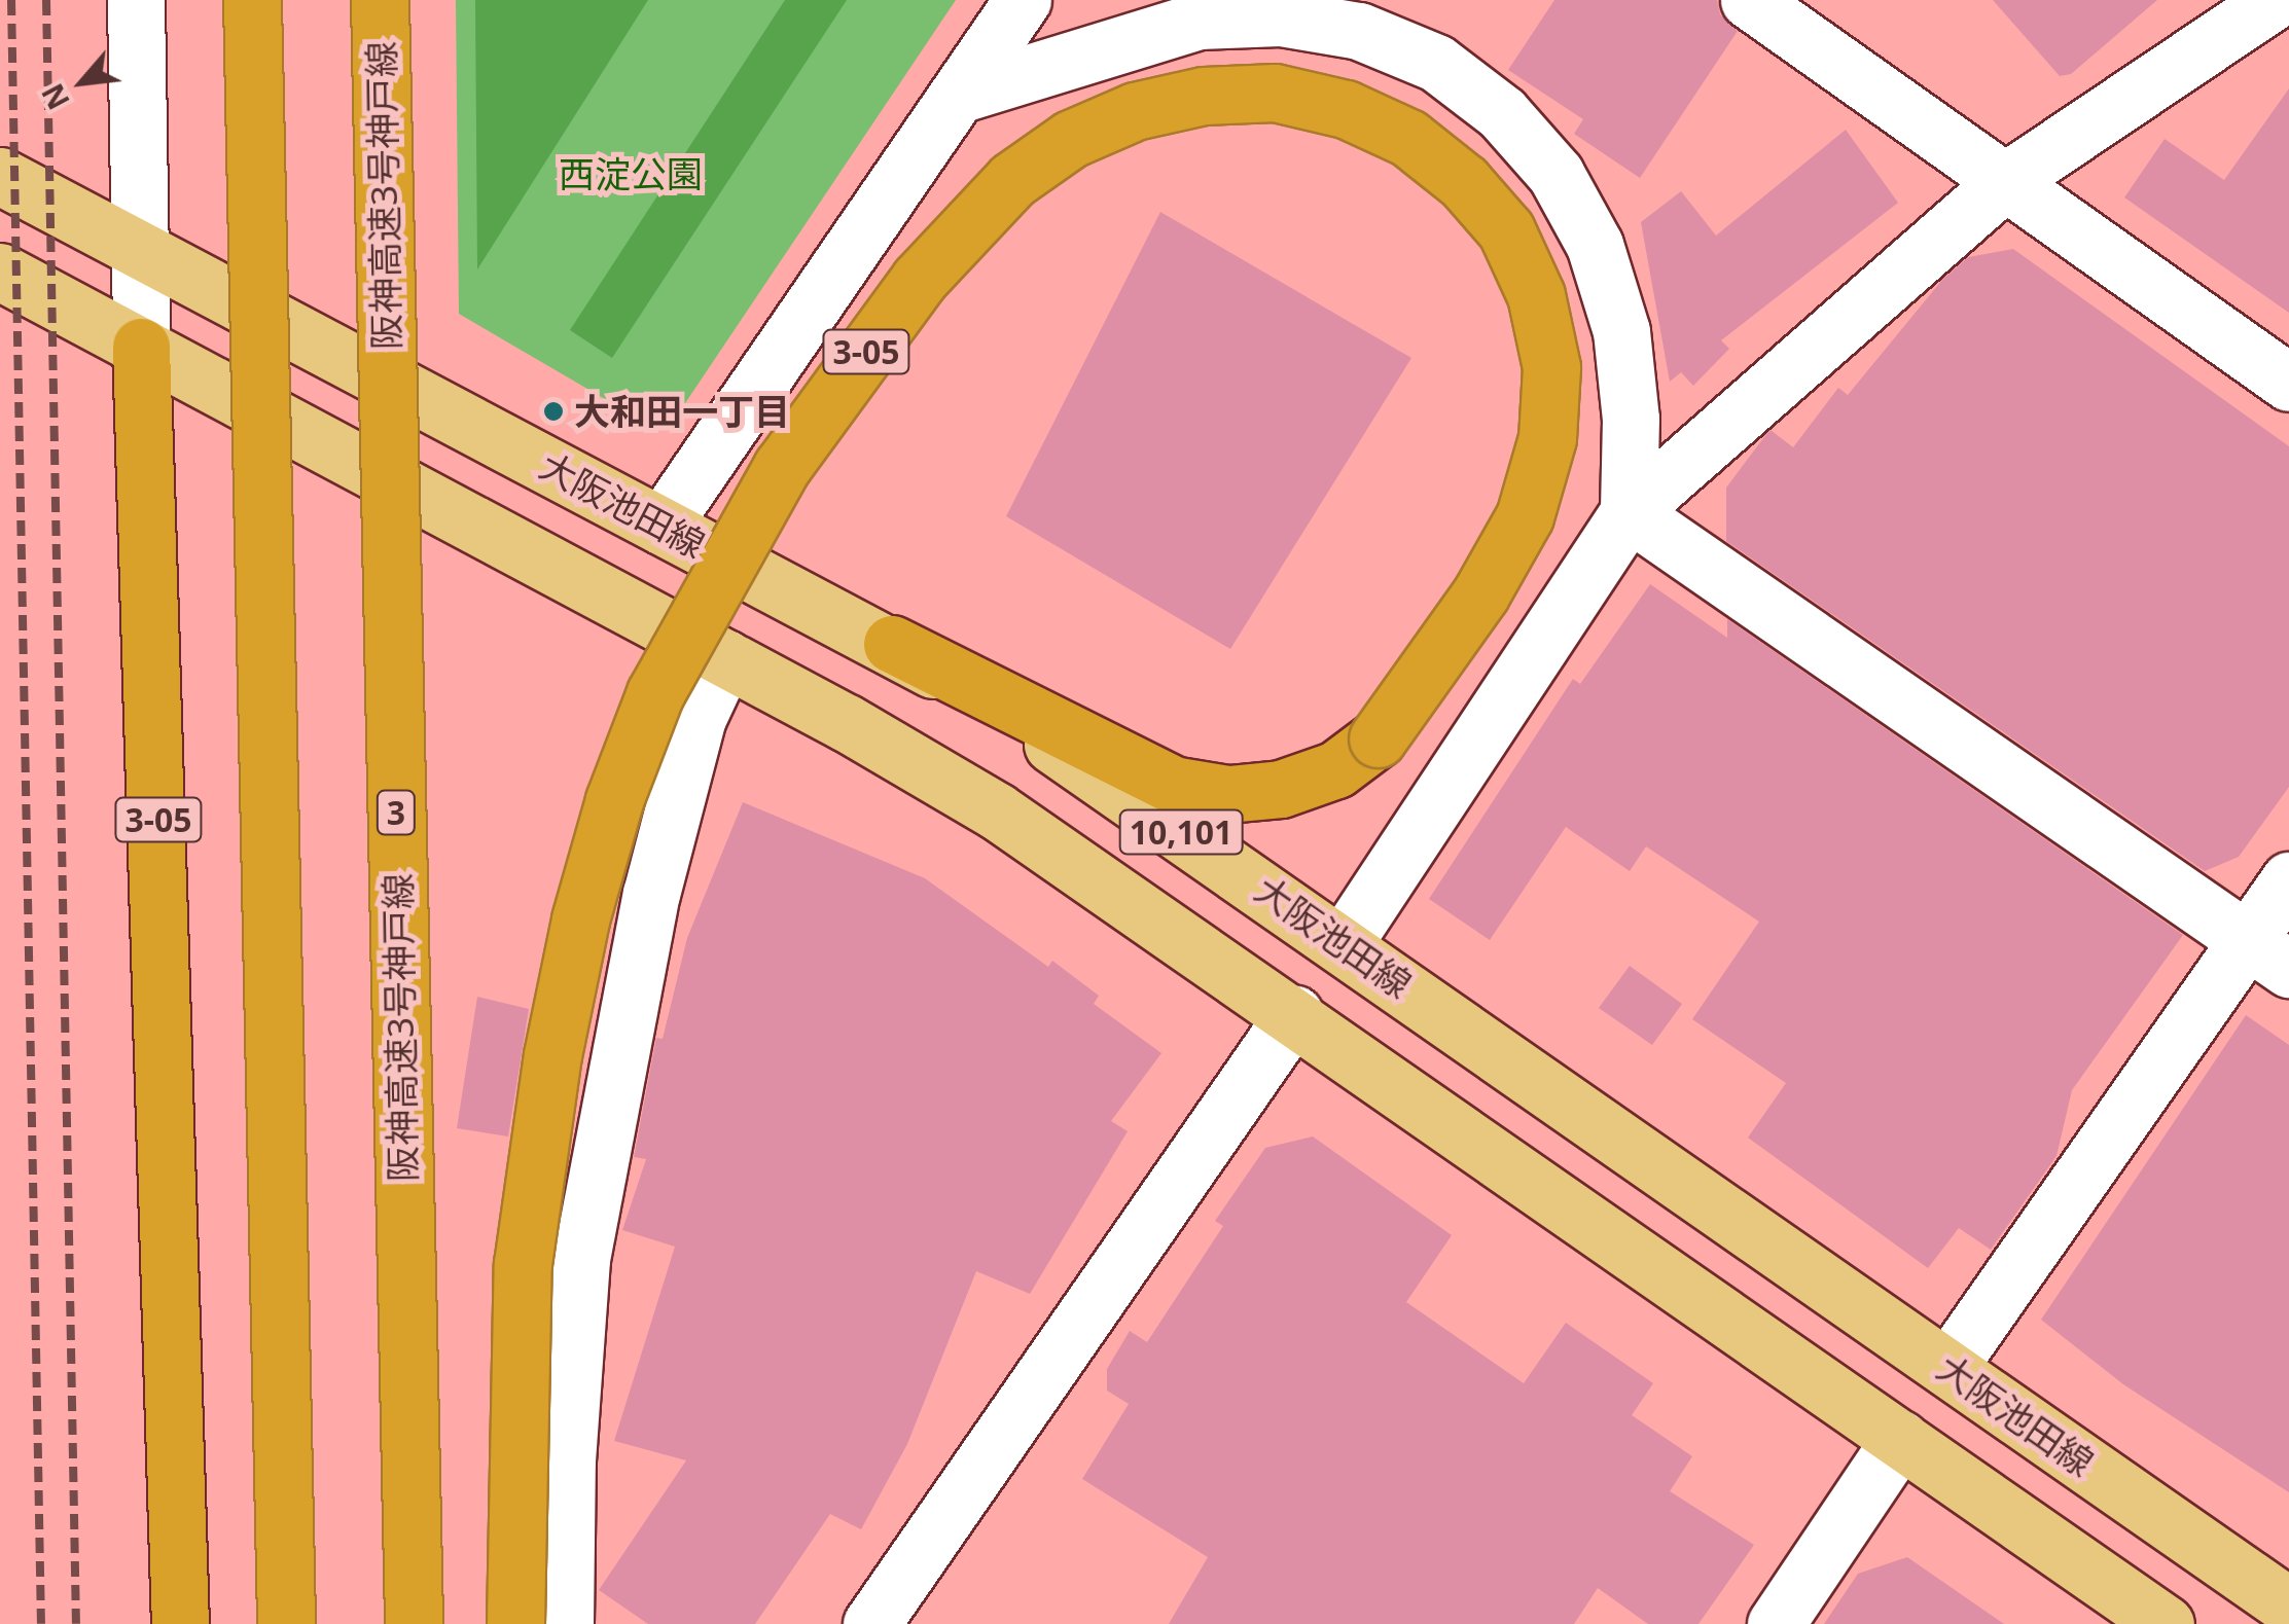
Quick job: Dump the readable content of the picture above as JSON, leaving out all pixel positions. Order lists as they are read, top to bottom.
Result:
{
  "streets": {
    "highway": ["阪神高速3号神戸線", "3-05", "3"],
    "main road": ["大阪池田線", "10,101"]
  },
  "crossings": [
    ["3-05", "大阪池田線"],
    ["3-05", "10,101"]
  ],
  "parks": ["西淀公園"],
  "places": ["大和田一丁目"],
  "north": "bottom left"
}
